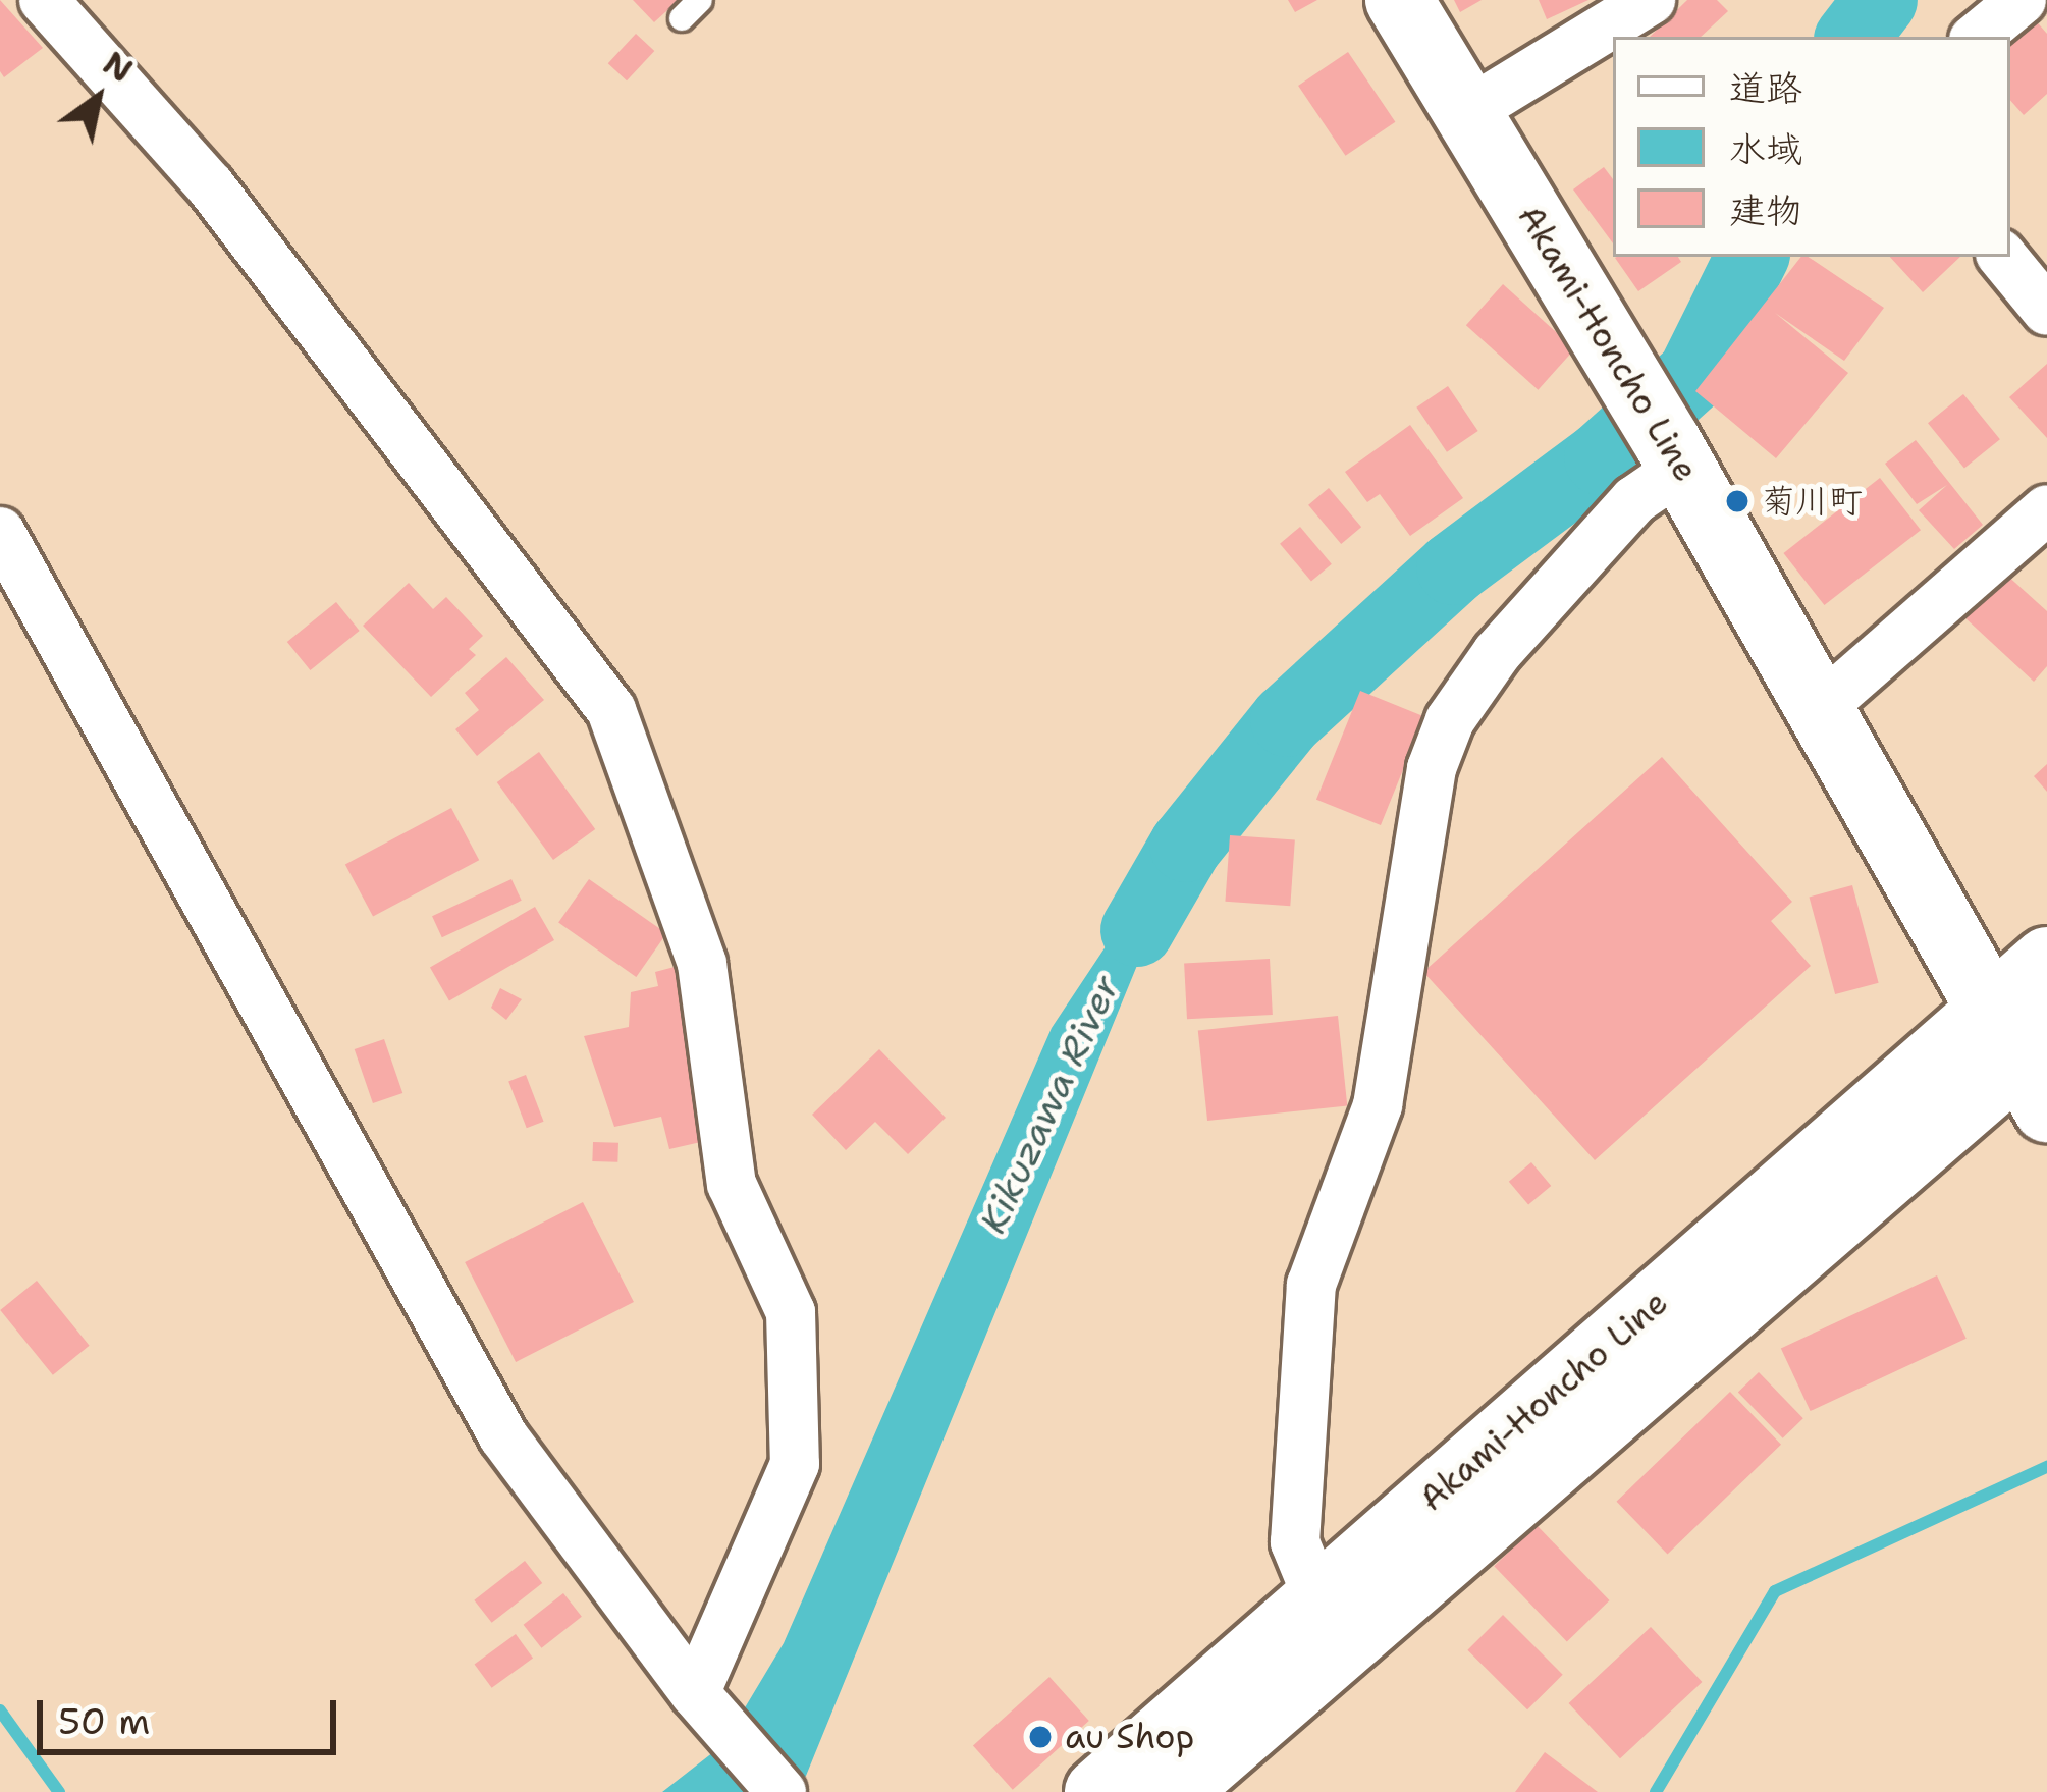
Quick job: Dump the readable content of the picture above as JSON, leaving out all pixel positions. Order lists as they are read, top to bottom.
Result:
{
  "streets": {
    "main road": ["Akami-Honcho Line"]
  },
  "water": ["Kikuzawa River"],
  "places": ["菊川町", "au Shop"],
  "legend": ["道路", "水域", "建物"],
  "scale_bar": "50 m",
  "north": "top right"
}
